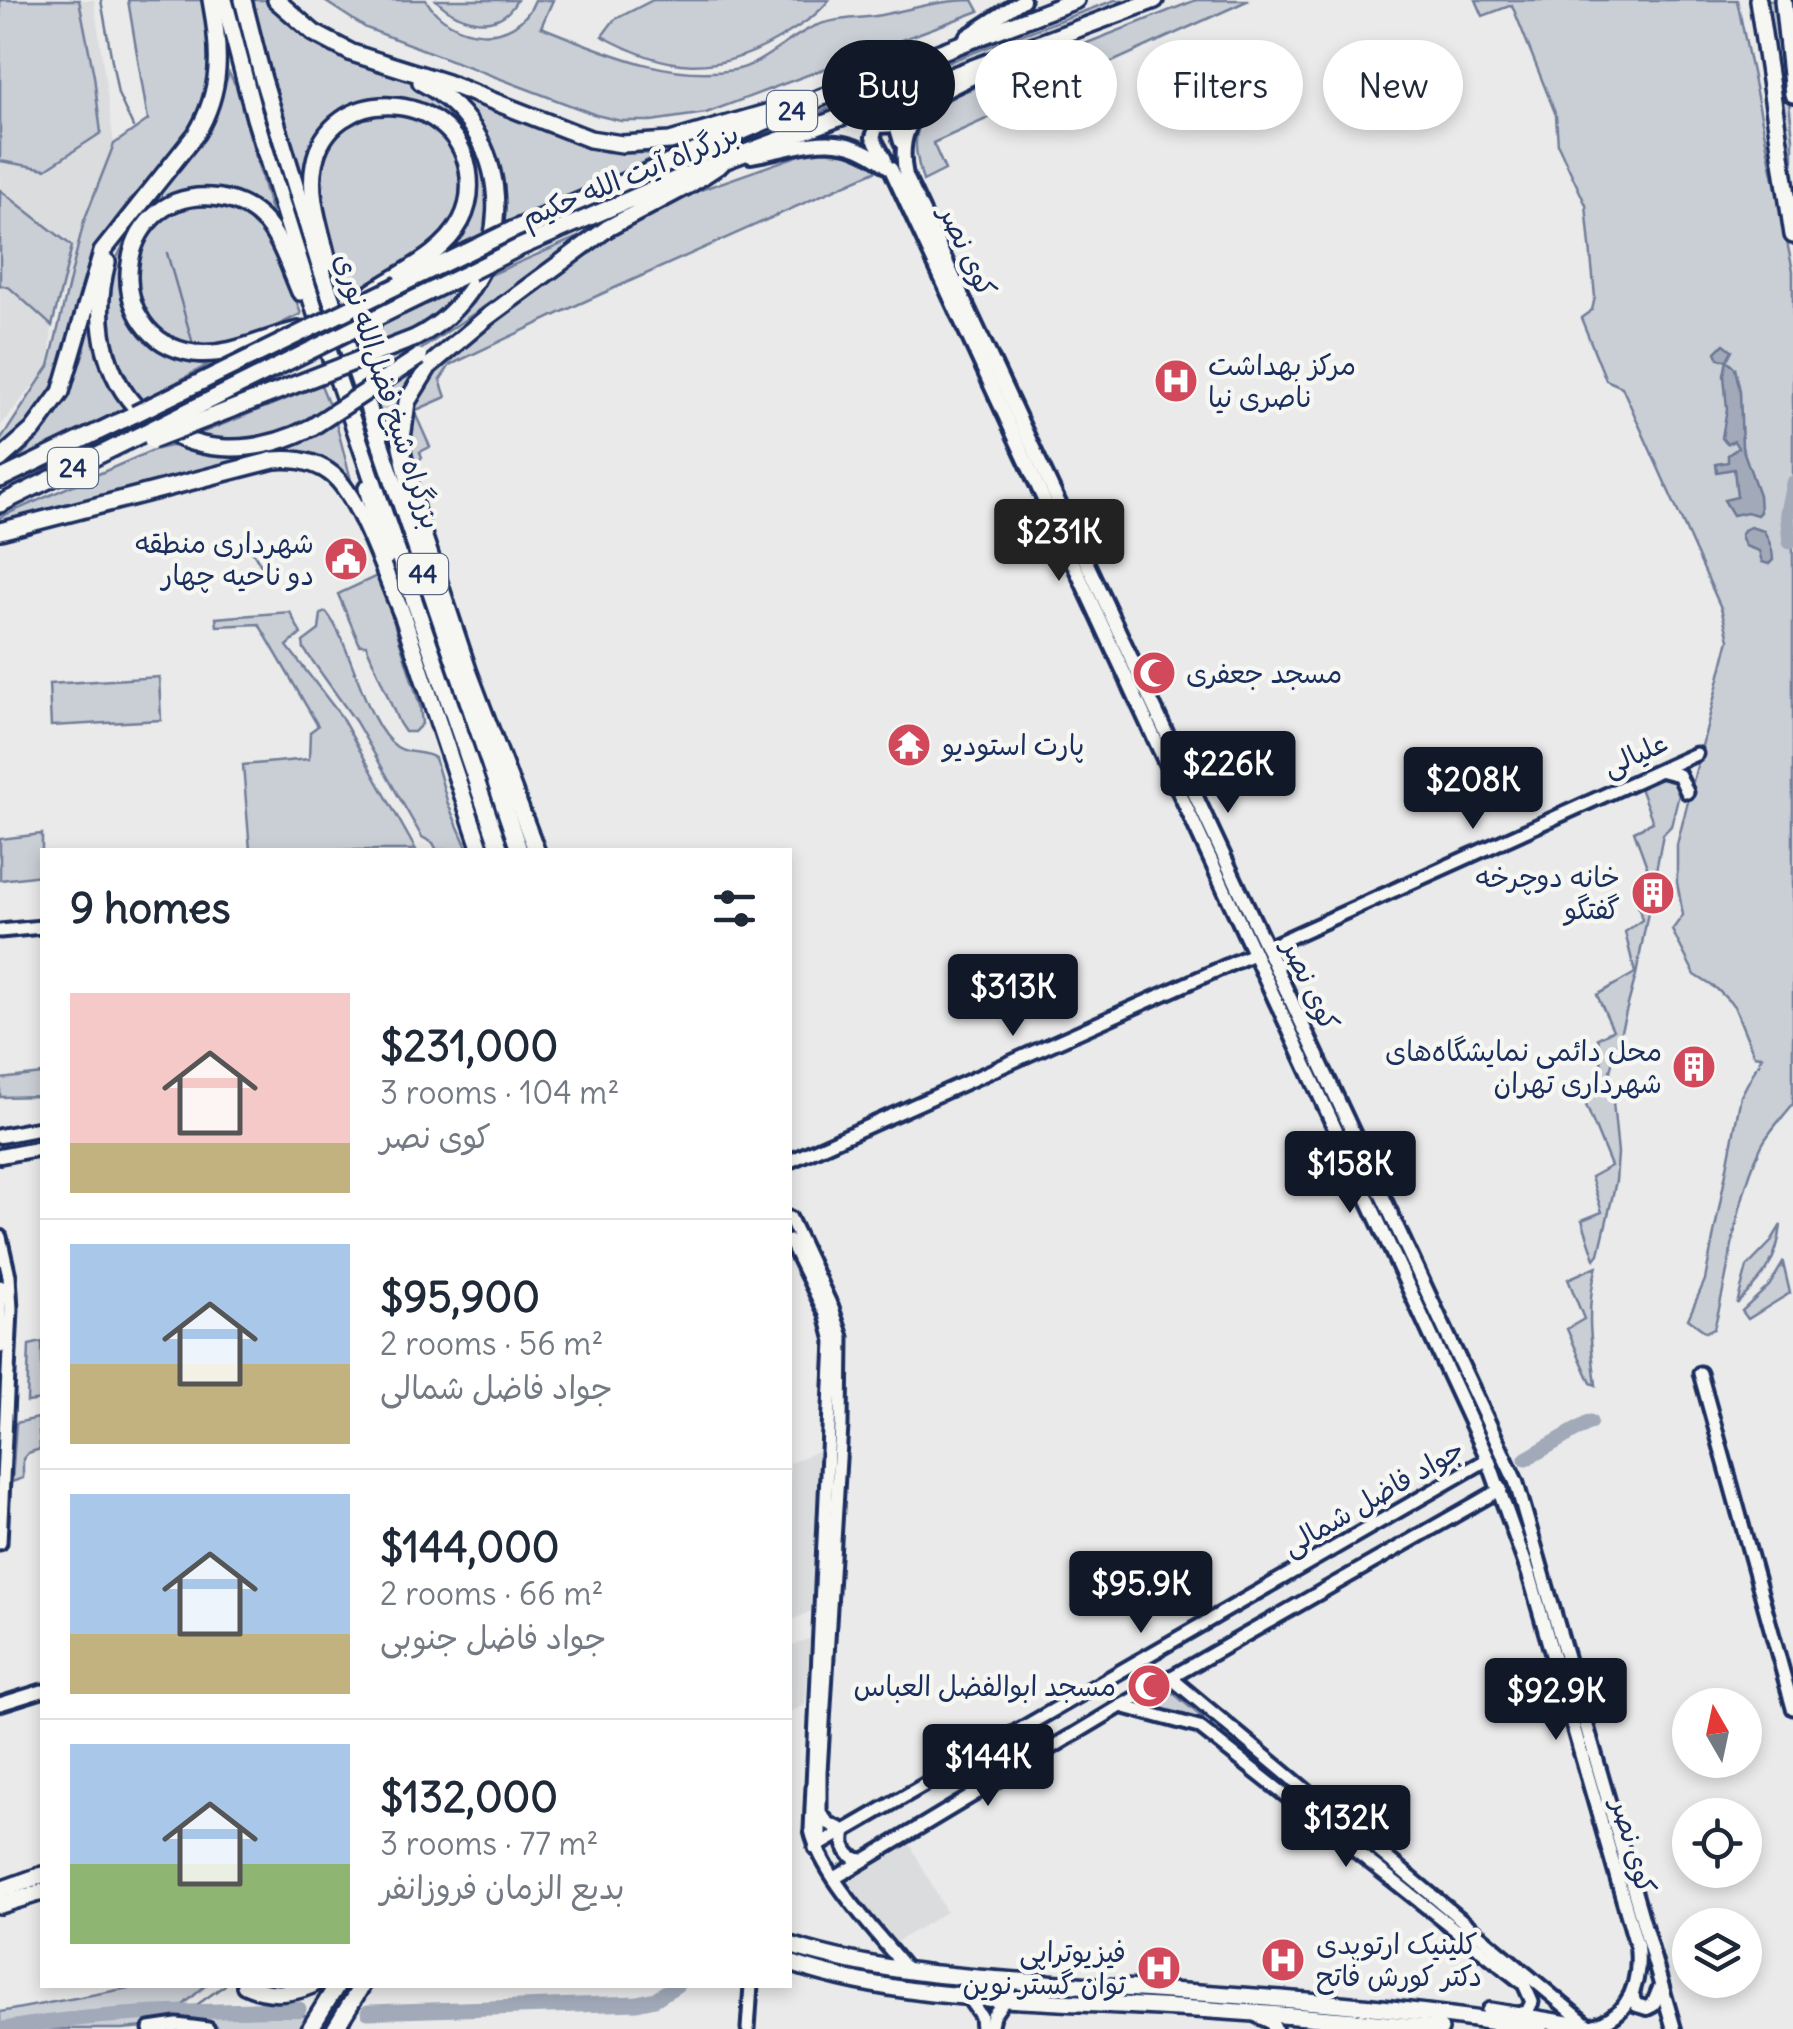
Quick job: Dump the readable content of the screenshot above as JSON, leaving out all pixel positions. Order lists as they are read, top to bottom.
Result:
{
  "streets": {
    "highway": [
      "24",
      "بزرگراه آیت الله حکیم",
      "بزرگراه شیخ فضل‌الله نوری",
      "44"
    ],
    "main road": ["کوی نصر"],
    "street": ["علیالی", "جواد فاضل شمالی"]
  },
  "crossings": [
    ["24", "بزرگراه آیت الله حکیم"],
    ["24", "بزرگراه شیخ فضل‌الله نوری"],
    ["کوی نصر", "علیالی"],
    ["کوی نصر", "جواد فاضل شمالی"]
  ],
  "places": {
    "hospital": ["مرکز بهداشت ناصری نیا", "کلینیک ارتوپدی دکتر کورش فاتح", "فیزیوتراپی توان گستر نوین"],
    "public building": ["شهرداری منطقه دو ناحیه چهار"],
    "mosque": ["مسجد جعفری", "مسجد ابوالفضل العباس"],
    "temple": ["پارت استودیو"],
    "building": ["خانه دوچرخه گفتگو", "محل دائمی نمایشگاه‌های شهرداری تهران"]
  },
  "north": "top",
  "page": {
    "chip": [
      "Buy",
      "Rent",
      "Filters",
      "New"
    ],
    "price": [
      "$231K",
      "$226K",
      "$208K",
      "$313K",
      "$158K",
      "$95.9K",
      "$92.9K",
      "$144K",
      "$132K"
    ],
    "heading": "9 homes",
    "list": [
      {
        "name": "$231,000",
        "note": "3 rooms · 104 m² · کوی نصر"
      },
      {
        "name": "$95,900",
        "note": "2 rooms · 56 m² · جواد فاضل شمالی"
      },
      {
        "name": "$144,000",
        "note": "2 rooms · 66 m² · جواد فاضل جنوبی"
      },
      {
        "name": "$132,000",
        "note": "3 rooms · 77 m² · بدیع الزمان فروزانفر"
      }
    ]
  }
}
